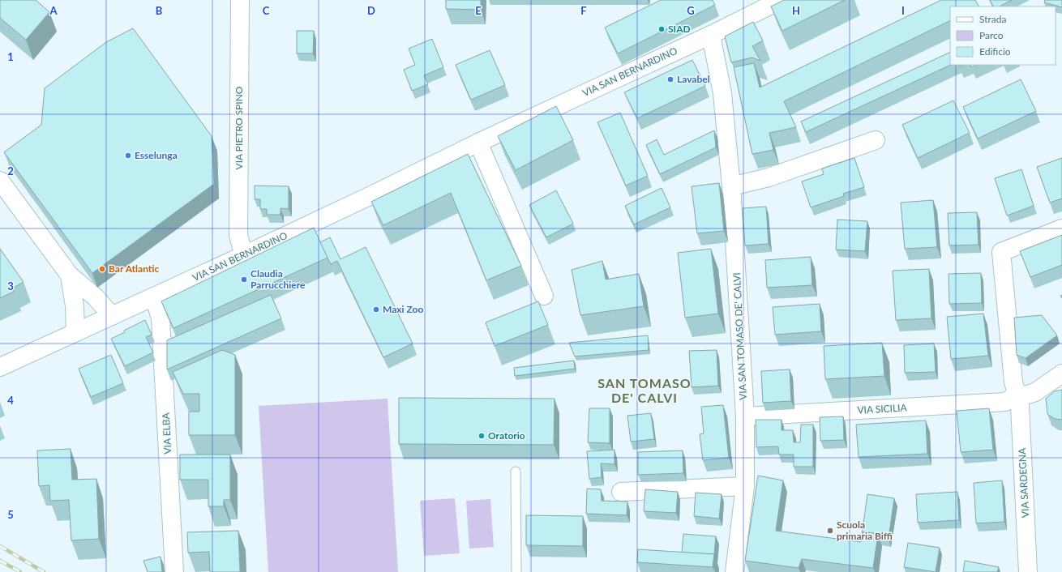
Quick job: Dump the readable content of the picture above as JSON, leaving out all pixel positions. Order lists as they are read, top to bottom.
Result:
{
  "streets": {
    "street": [
      "VIA SAN BERNARDINO",
      "VIA PIETRO SPINO",
      "VIA SAN TOMASO DE' CALVI",
      "VIA SICILIA",
      "VIA ELBA",
      "VIA SARDEGNA"
    ]
  },
  "crossings": [
    ["VIA SAN BERNARDINO", "VIA PIETRO SPINO"],
    ["VIA SAN BERNARDINO", "VIA SAN TOMASO DE' CALVI"],
    ["VIA SAN BERNARDINO", "VIA ELBA"],
    ["VIA SAN TOMASO DE' CALVI", "VIA SICILIA"],
    ["VIA SICILIA", "VIA SARDEGNA"]
  ],
  "districts": ["SAN TOMASO DE' CALVI"],
  "places": [
    "SIAD",
    "Lavabel",
    "Esselunga",
    "Bar Atlantic",
    "Claudia Parrucchiere",
    "Maxi Zoo",
    "Oratorio",
    "Scuola primaria Biffi"
  ],
  "legend": ["Strada", "Parco", "Edificio"],
  "grid": {
    "columns": [
      "A",
      "B",
      "C",
      "D",
      "E",
      "F",
      "G",
      "H",
      "I"
    ],
    "rows": [
      "1",
      "2",
      "3",
      "4",
      "5"
    ]
  }
}
